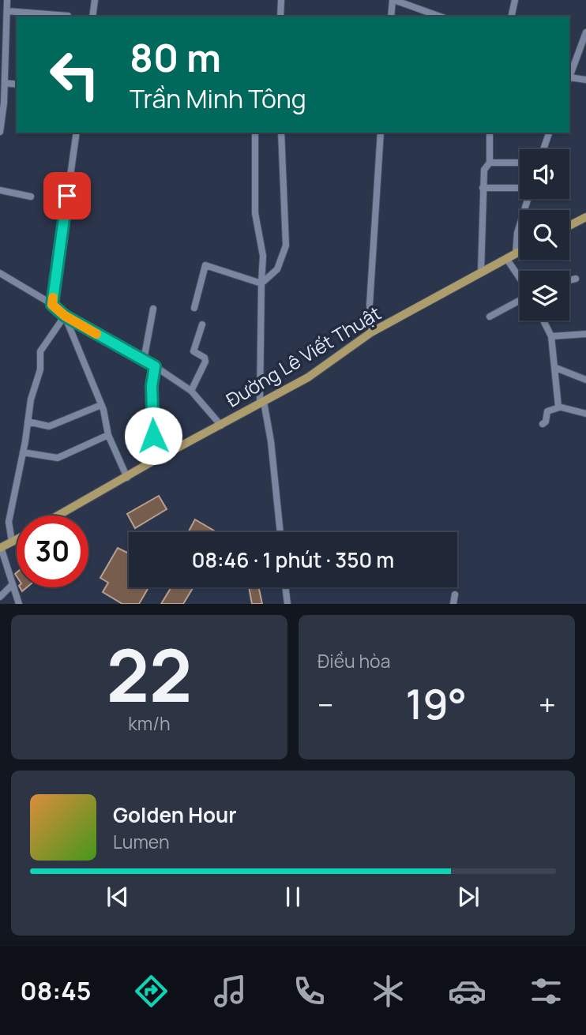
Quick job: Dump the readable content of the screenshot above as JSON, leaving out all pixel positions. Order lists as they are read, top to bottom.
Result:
{
  "streets": {
    "main road": ["Đường Lê Viết Thuật"]
  },
  "page": {
    "turn": ["80 m", "Trần Minh Tông"],
    "limit": "30",
    "trip": "08:46 · 1 phút · 350 m",
    "tile": [
      ["22", "km/h"],
      "Điều hòa"
    ],
    "heat": ["−", "19°", "+"],
    "song": ["Golden Hour", "Lumen"],
    "tabs": "08:45"
  }
}
